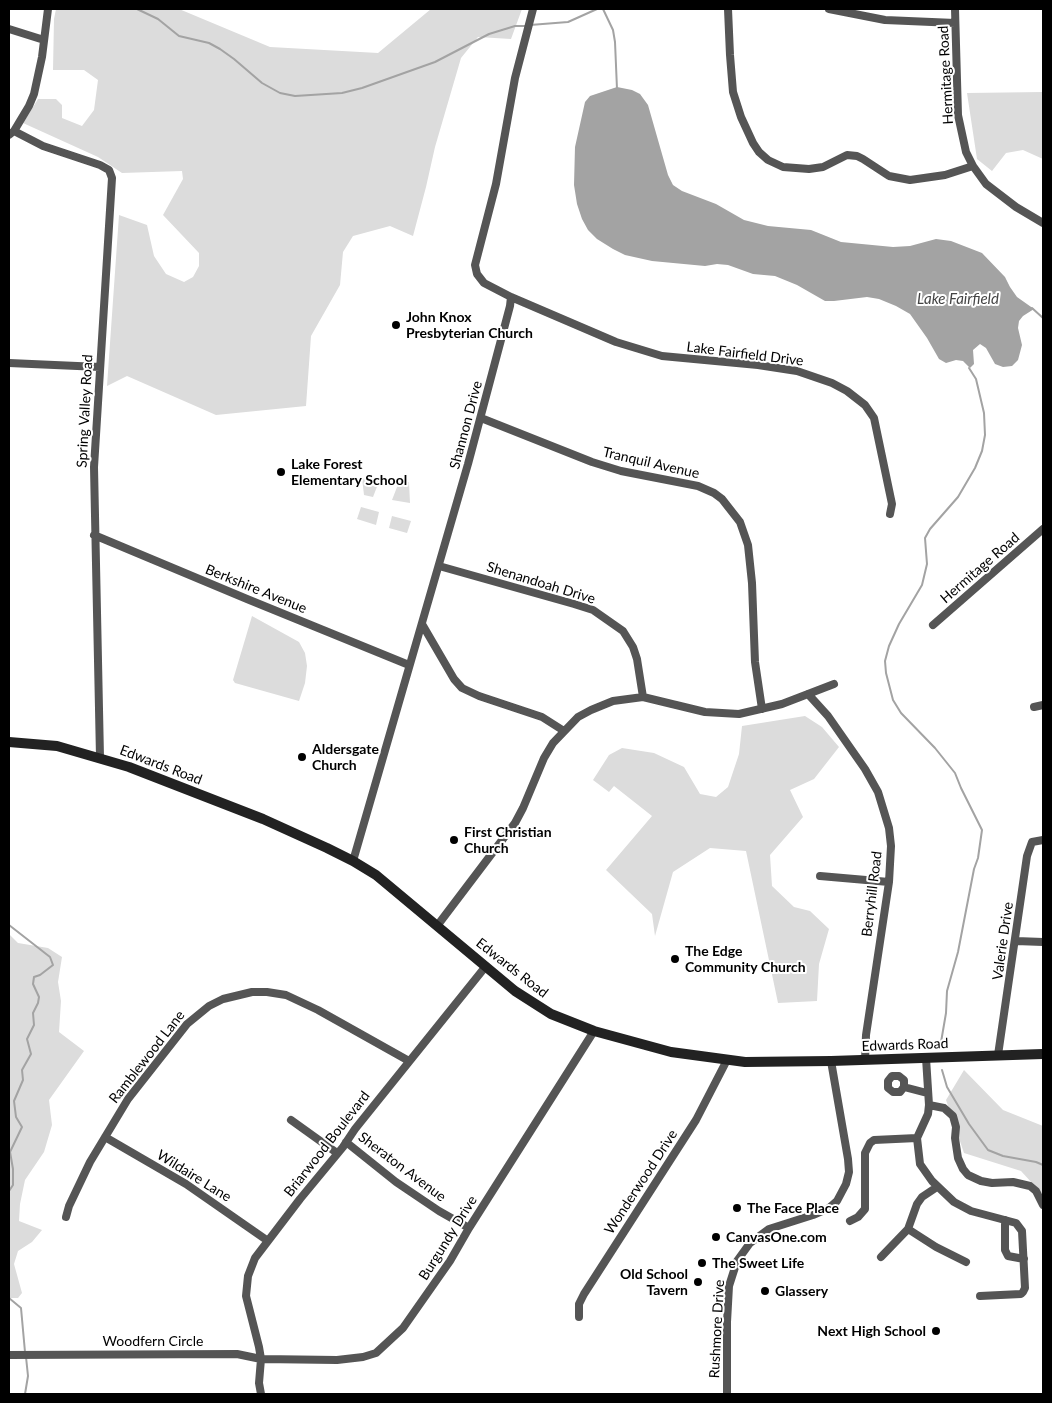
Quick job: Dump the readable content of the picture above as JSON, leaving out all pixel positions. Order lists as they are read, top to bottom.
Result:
{
  "streets": {
    "street": [
      "Hermitage Road",
      "Lake Fairfield Drive",
      "Spring Valley Road",
      "Shannon Drive",
      "Tranquil Avenue",
      "Shenandoah Drive",
      "Berkshire Avenue",
      "Edwards Road",
      "Berryhill Road",
      "Valerie Drive",
      "Ramblewood Lane",
      "Briarwood Boulevard",
      "Sheraton Avenue",
      "Wildaire Lane",
      "Wonderwood Drive",
      "Burgundy Drive",
      "Rushmore Drive",
      "Woodfern Circle"
    ]
  },
  "crossings": [
    ["Lake Fairfield Drive", "Shannon Drive"],
    ["Spring Valley Road", "Berkshire Avenue"],
    ["Spring Valley Road", "Edwards Road"],
    ["Shannon Drive", "Tranquil Avenue"],
    ["Shannon Drive", "Shenandoah Drive"],
    ["Shannon Drive", "Berkshire Avenue"],
    ["Shannon Drive", "Edwards Road"],
    ["Edwards Road", "Berryhill Road"],
    ["Edwards Road", "Valerie Drive"],
    ["Edwards Road", "Briarwood Boulevard"],
    ["Edwards Road", "Wonderwood Drive"],
    ["Edwards Road", "Burgundy Drive"],
    ["Edwards Road", "Rushmore Drive"],
    ["Ramblewood Lane", "Briarwood Boulevard"],
    ["Ramblewood Lane", "Wildaire Lane"],
    ["Briarwood Boulevard", "Sheraton Avenue"],
    ["Briarwood Boulevard", "Wildaire Lane"],
    ["Briarwood Boulevard", "Burgundy Drive"],
    ["Briarwood Boulevard", "Woodfern Circle"],
    ["Sheraton Avenue", "Burgundy Drive"],
    ["Burgundy Drive", "Woodfern Circle"]
  ],
  "water": ["Lake Fairfield"],
  "places": [
    "John Knox Presbyterian Church",
    "Lake Forest Elementary School",
    "Aldersgate Church",
    "First Christian Church",
    "The Edge Community Church",
    "The Face Place",
    "CanvasOne.com",
    "The Sweet Life",
    "Old School Tavern",
    "Glassery",
    "Next High School"
  ]
}
